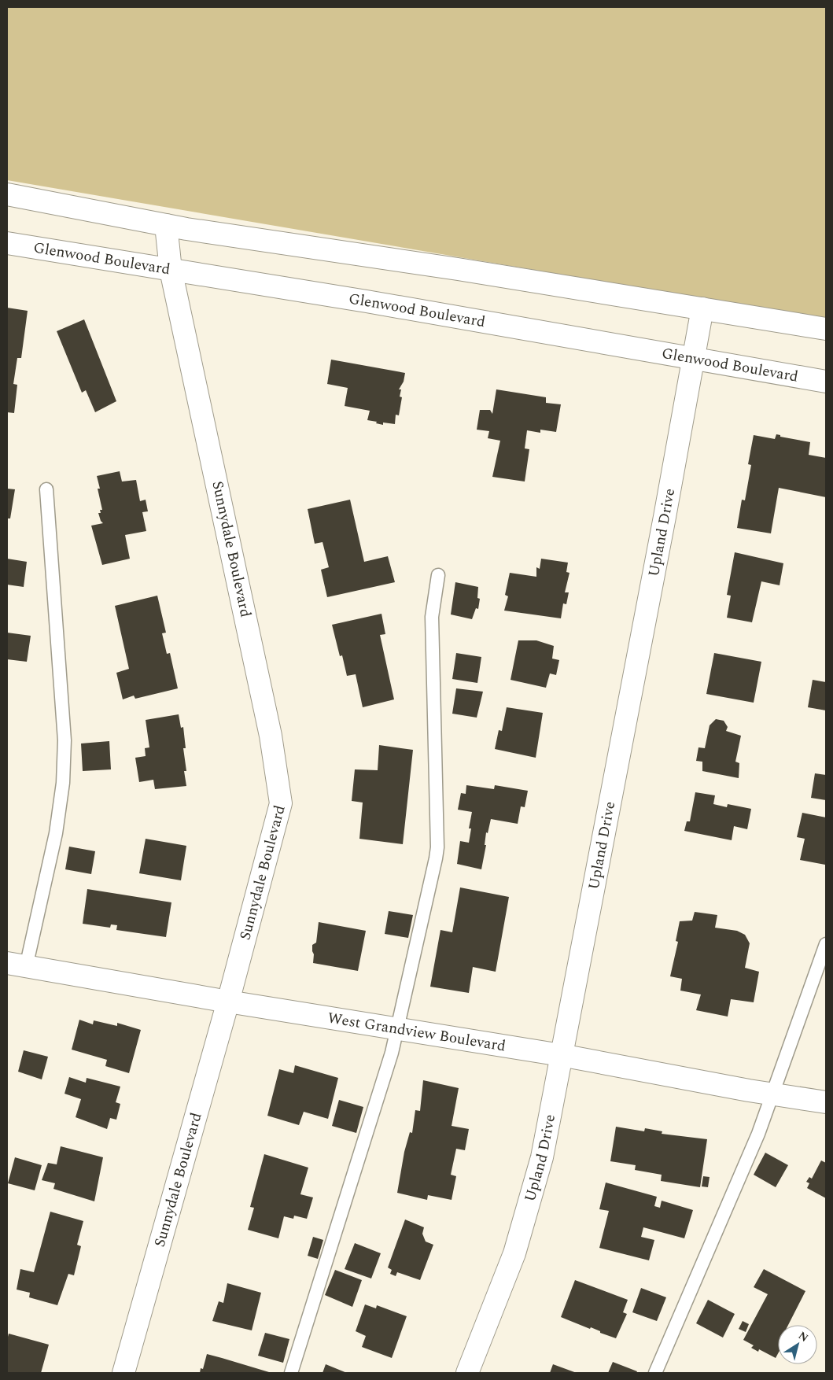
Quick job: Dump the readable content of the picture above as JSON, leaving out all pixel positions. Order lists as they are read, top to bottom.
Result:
{
  "streets": {
    "street": [
      "Glenwood Boulevard",
      "Upland Drive",
      "Sunnydale Boulevard",
      "West Grandview Boulevard"
    ]
  },
  "crossings": [
    ["Glenwood Boulevard", "Upland Drive"],
    ["Glenwood Boulevard", "Sunnydale Boulevard"],
    ["Upland Drive", "West Grandview Boulevard"],
    ["Sunnydale Boulevard", "West Grandview Boulevard"]
  ],
  "north": "top right"
}
